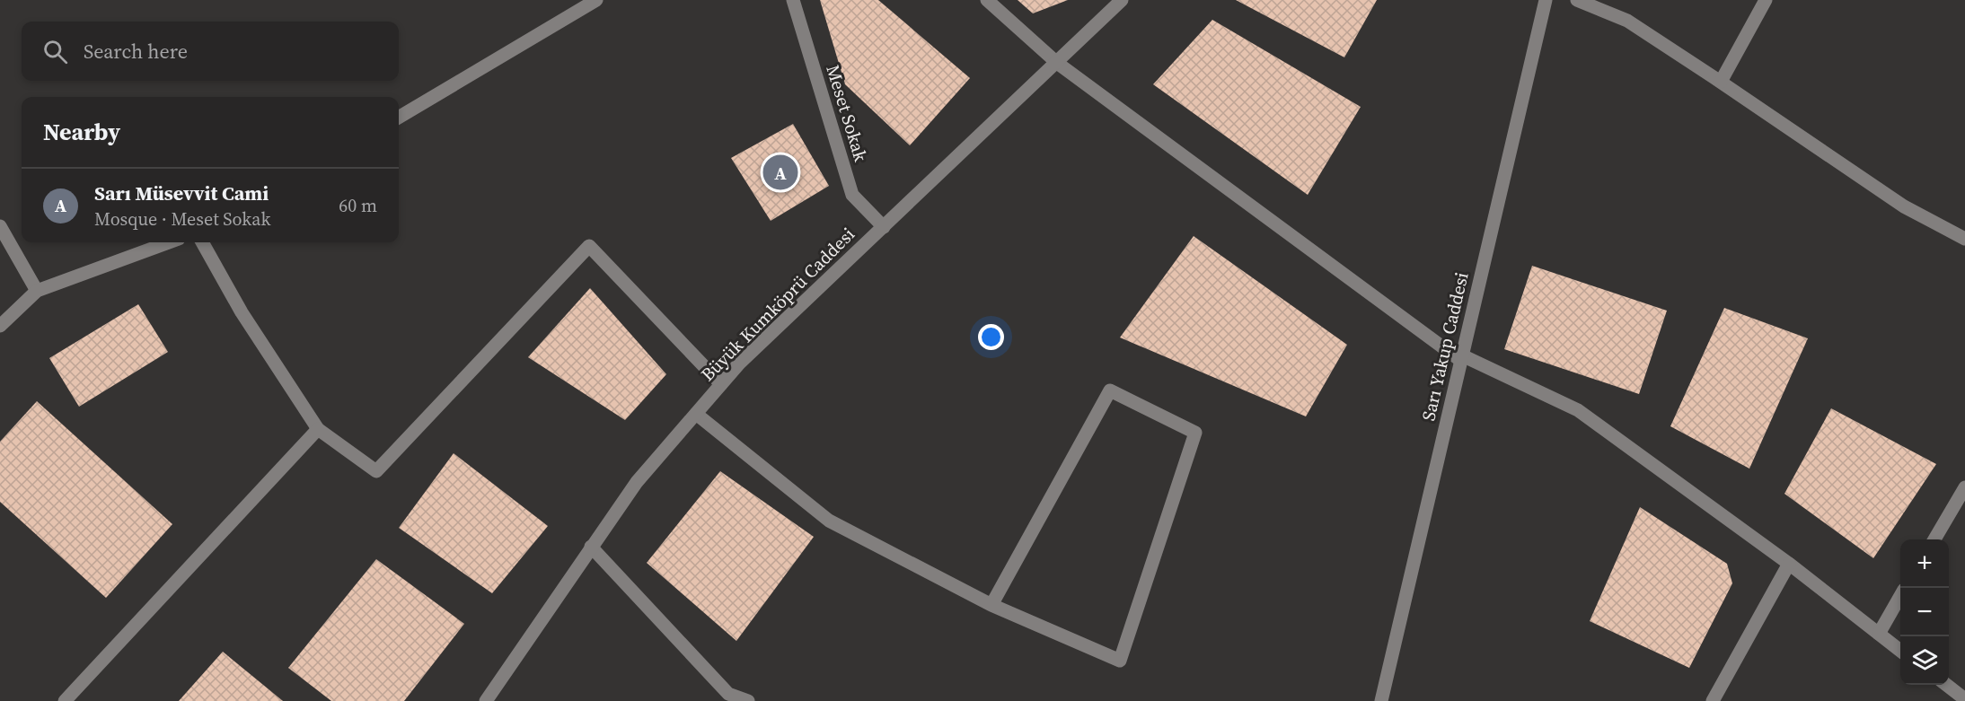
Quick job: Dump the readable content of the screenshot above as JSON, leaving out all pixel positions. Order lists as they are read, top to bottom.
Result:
{
  "streets": {
    "street": ["Meset Sokak", "Büyük Kumköprü Caddesi", "Sarı Yakup Caddesi"]
  },
  "crossings": [
    ["Meset Sokak", "Büyük Kumköprü Caddesi"]
  ],
  "page": {
    "search": "Search here",
    "heading": "Nearby",
    "pins": "A",
    "list": [
      {
        "mark": "A",
        "name": "Sarı Müsevvit Cami",
        "note": "Mosque · Meset Sokak",
        "value": "60 m"
      }
    ],
    "map_buttons": ["+", "−"]
  }
}
